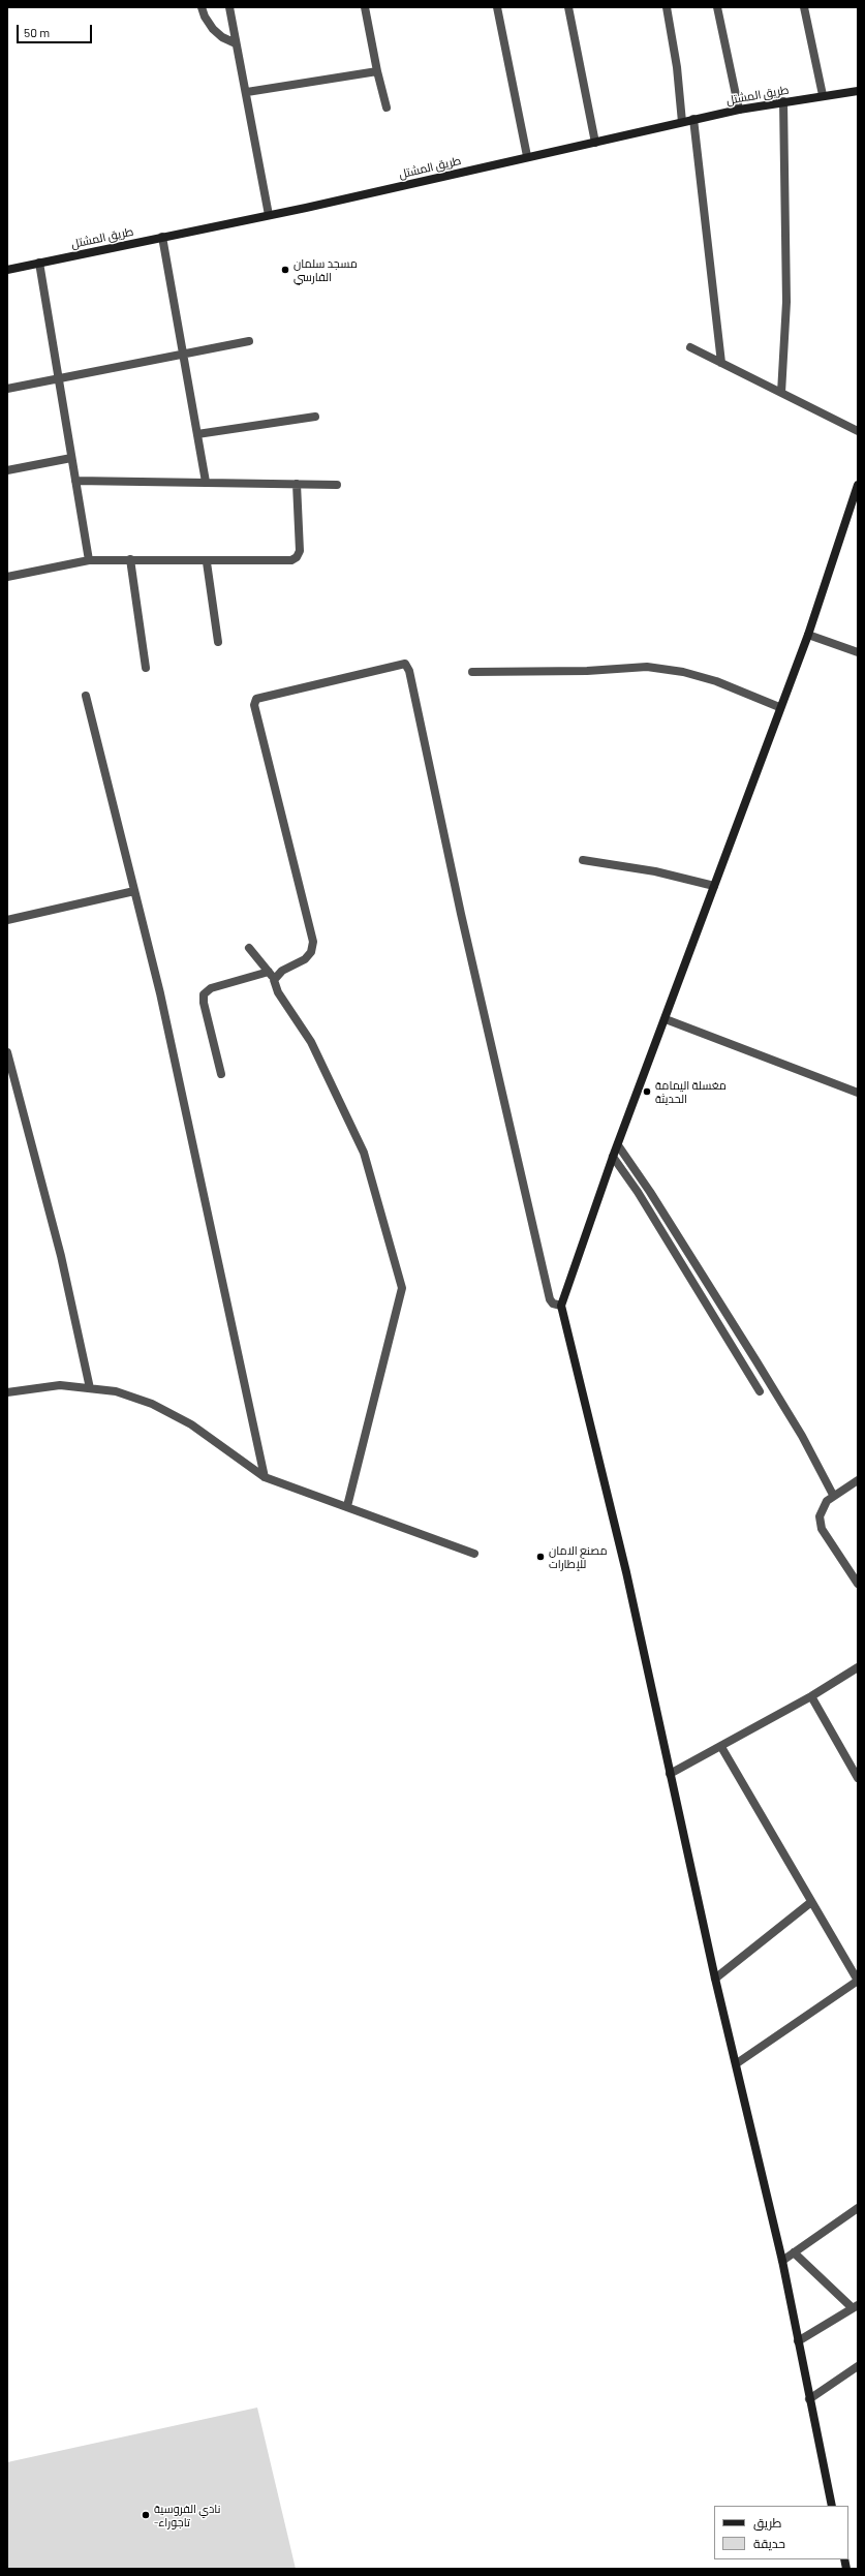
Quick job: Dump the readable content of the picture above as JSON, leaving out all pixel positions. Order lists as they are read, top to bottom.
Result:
{
  "streets": {
    "street": ["طريق المشتل"]
  },
  "places": [
    "مسجد سلمان الفارسي",
    "مغسلة اليمامة الحديثة",
    "مصنع الامان للإطارات",
    "نادي الفروسية -تاجوراء"
  ],
  "legend": ["طريق", "حديقة"],
  "scale_bar": "50 m"
}
